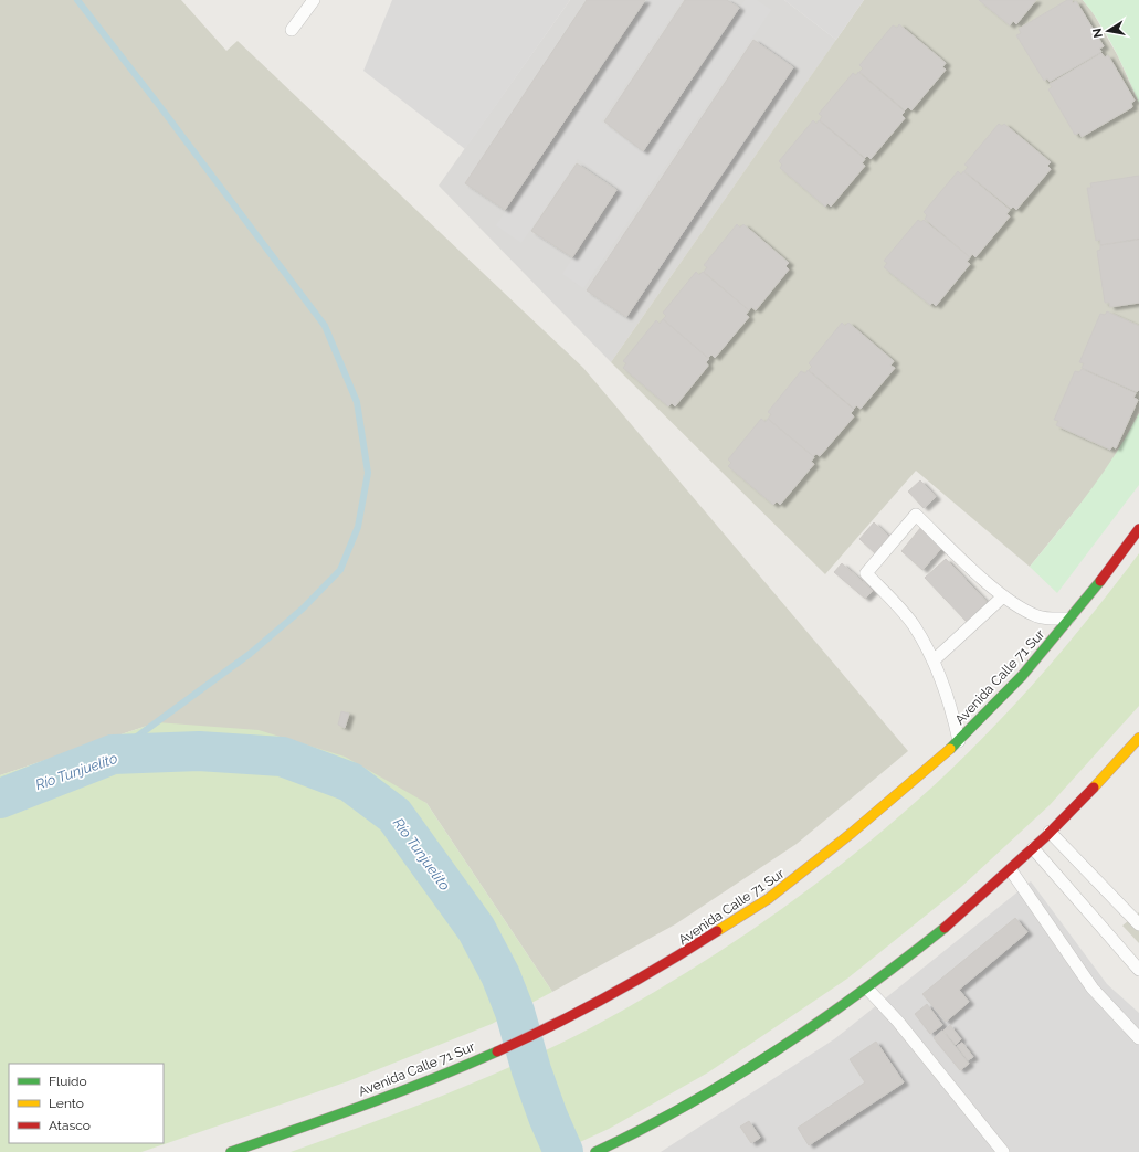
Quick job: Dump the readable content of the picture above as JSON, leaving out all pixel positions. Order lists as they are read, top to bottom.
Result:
{
  "streets": {
    "highway": ["Avenida Calle 71 Sur"]
  },
  "water": ["Río Tunjuelito"],
  "legend": ["Fluido", "Lento", "Atasco"],
  "north": "left"
}
